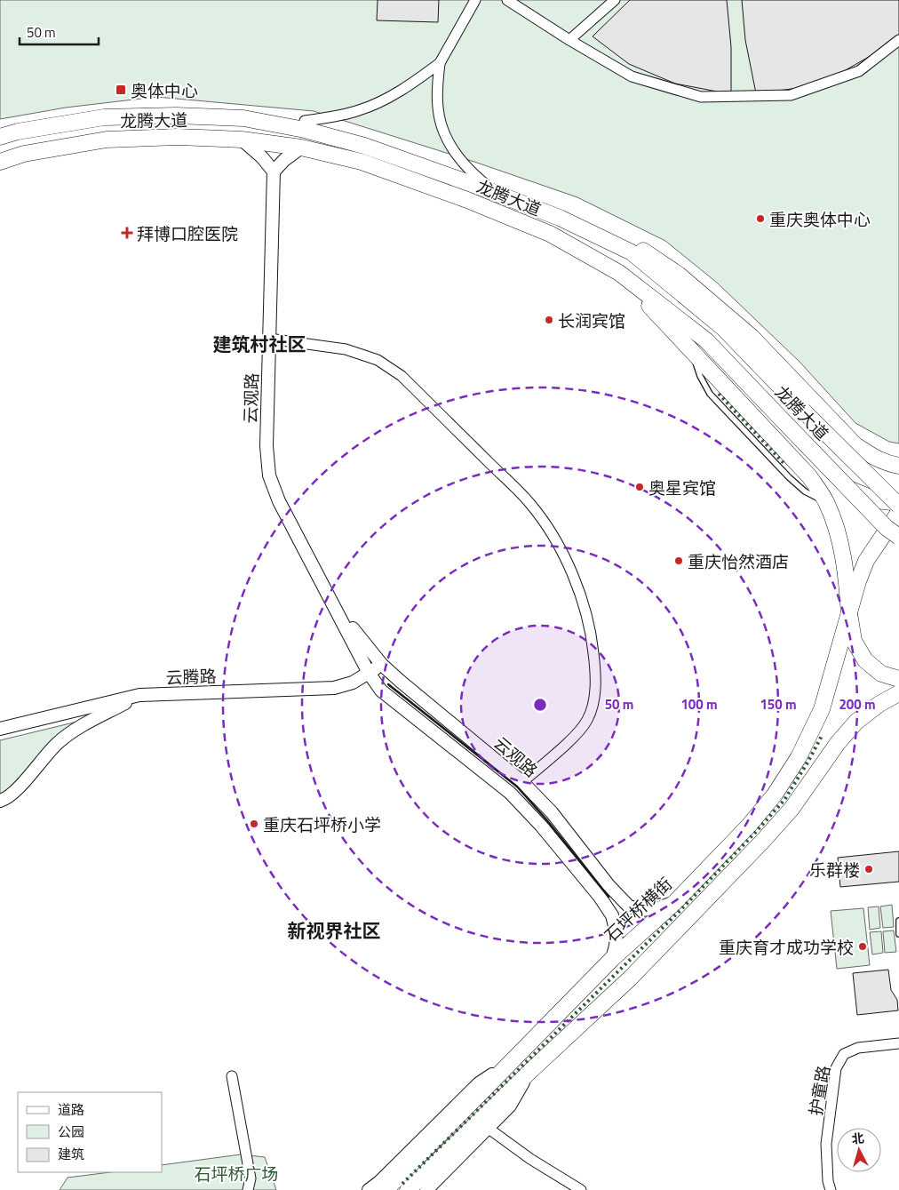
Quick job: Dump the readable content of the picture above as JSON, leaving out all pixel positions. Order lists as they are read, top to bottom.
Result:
{
  "streets": {
    "main road": ["龙腾大道", "石坪桥横街"],
    "street": ["云观路", "云腾路", "护童路"]
  },
  "crossings": [
    ["云观路", "云腾路"],
    ["云观路", "石坪桥横街"]
  ],
  "districts": ["建筑村社区", "新视界社区"],
  "parks": ["石坪桥广场"],
  "places": {
    "transit": ["奥体中心"],
    "other": [
      "重庆奥体中心",
      "长润宾馆",
      "奥星宾馆",
      "重庆怡然酒店",
      "重庆石坪桥小学",
      "乐群楼",
      "重庆育才成功学校"
    ],
    "health": ["拜博口腔医院"]
  },
  "legend": ["道路", "公园", "建筑"],
  "scale_bar": "50 m",
  "north": "top",
  "rings": [
    "50 m",
    "100 m",
    "150 m",
    "200 m"
  ]
}
